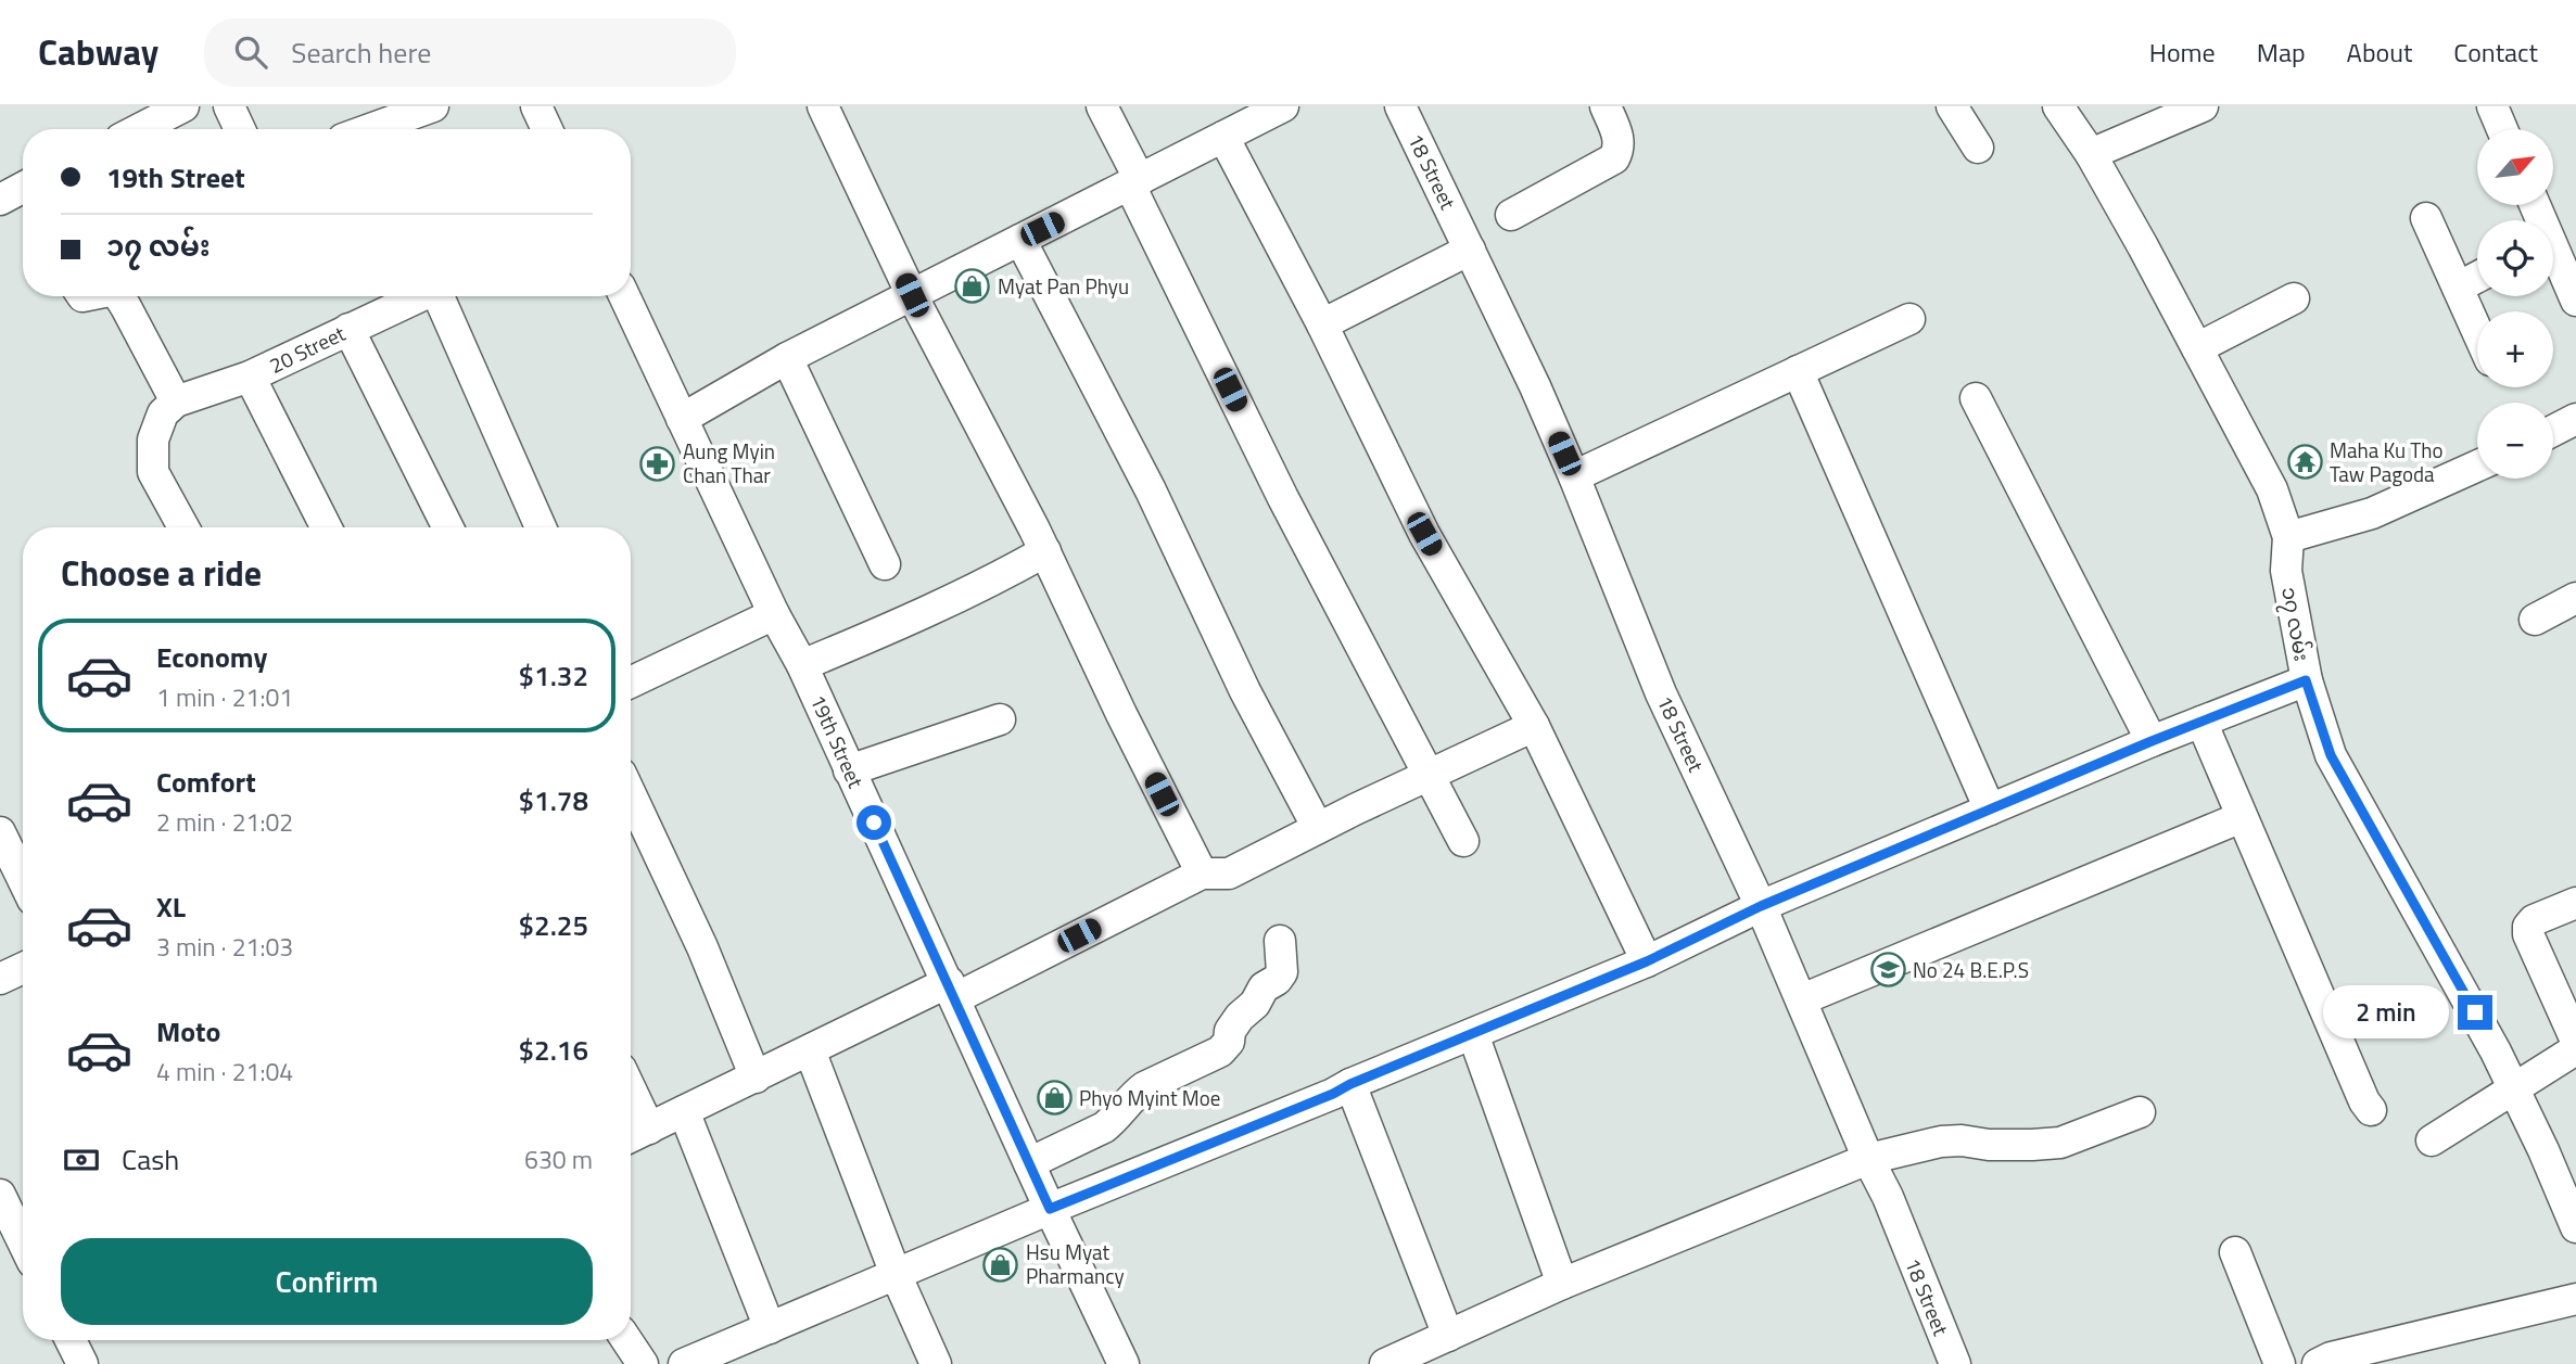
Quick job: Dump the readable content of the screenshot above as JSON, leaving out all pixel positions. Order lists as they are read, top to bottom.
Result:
{
  "streets": {
    "street": [
      "18 Street",
      "20 Street",
      "၁၇ လမ်း",
      "19th Street"
    ]
  },
  "places": {
    "shop": ["Myat Pan Phyu", "Phyo Myint Moe", "Hsu Myat Pharmancy"],
    "temple": ["Maha Ku Tho Taw Pagoda"],
    "pharmacy": ["Aung Myin Chan Thar"],
    "school or university": ["No 24 B.E.P.S"]
  },
  "north": "top right",
  "page": {
    "header": "Cabway",
    "search": "Search here",
    "nav": [
      "Home",
      "Map",
      "About",
      "Contact"
    ],
    "map_buttons": ["+", "−"],
    "banner": ["19th Street", "၁၇ လမ်း"],
    "heading": "Choose a ride",
    "list": [
      {
        "name": "Economy",
        "note": "1 min · 21:01",
        "value": "$1.32"
      },
      {
        "name": "Comfort",
        "note": "2 min · 21:02",
        "value": "$1.78"
      },
      {
        "name": "XL",
        "note": "3 min · 21:03",
        "value": "$2.25"
      },
      {
        "name": "Moto",
        "note": "4 min · 21:04",
        "value": "$2.16"
      }
    ],
    "bubble": "2 min",
    "pay": ["Cash", "630 m"],
    "buttons": "Confirm"
  }
}
